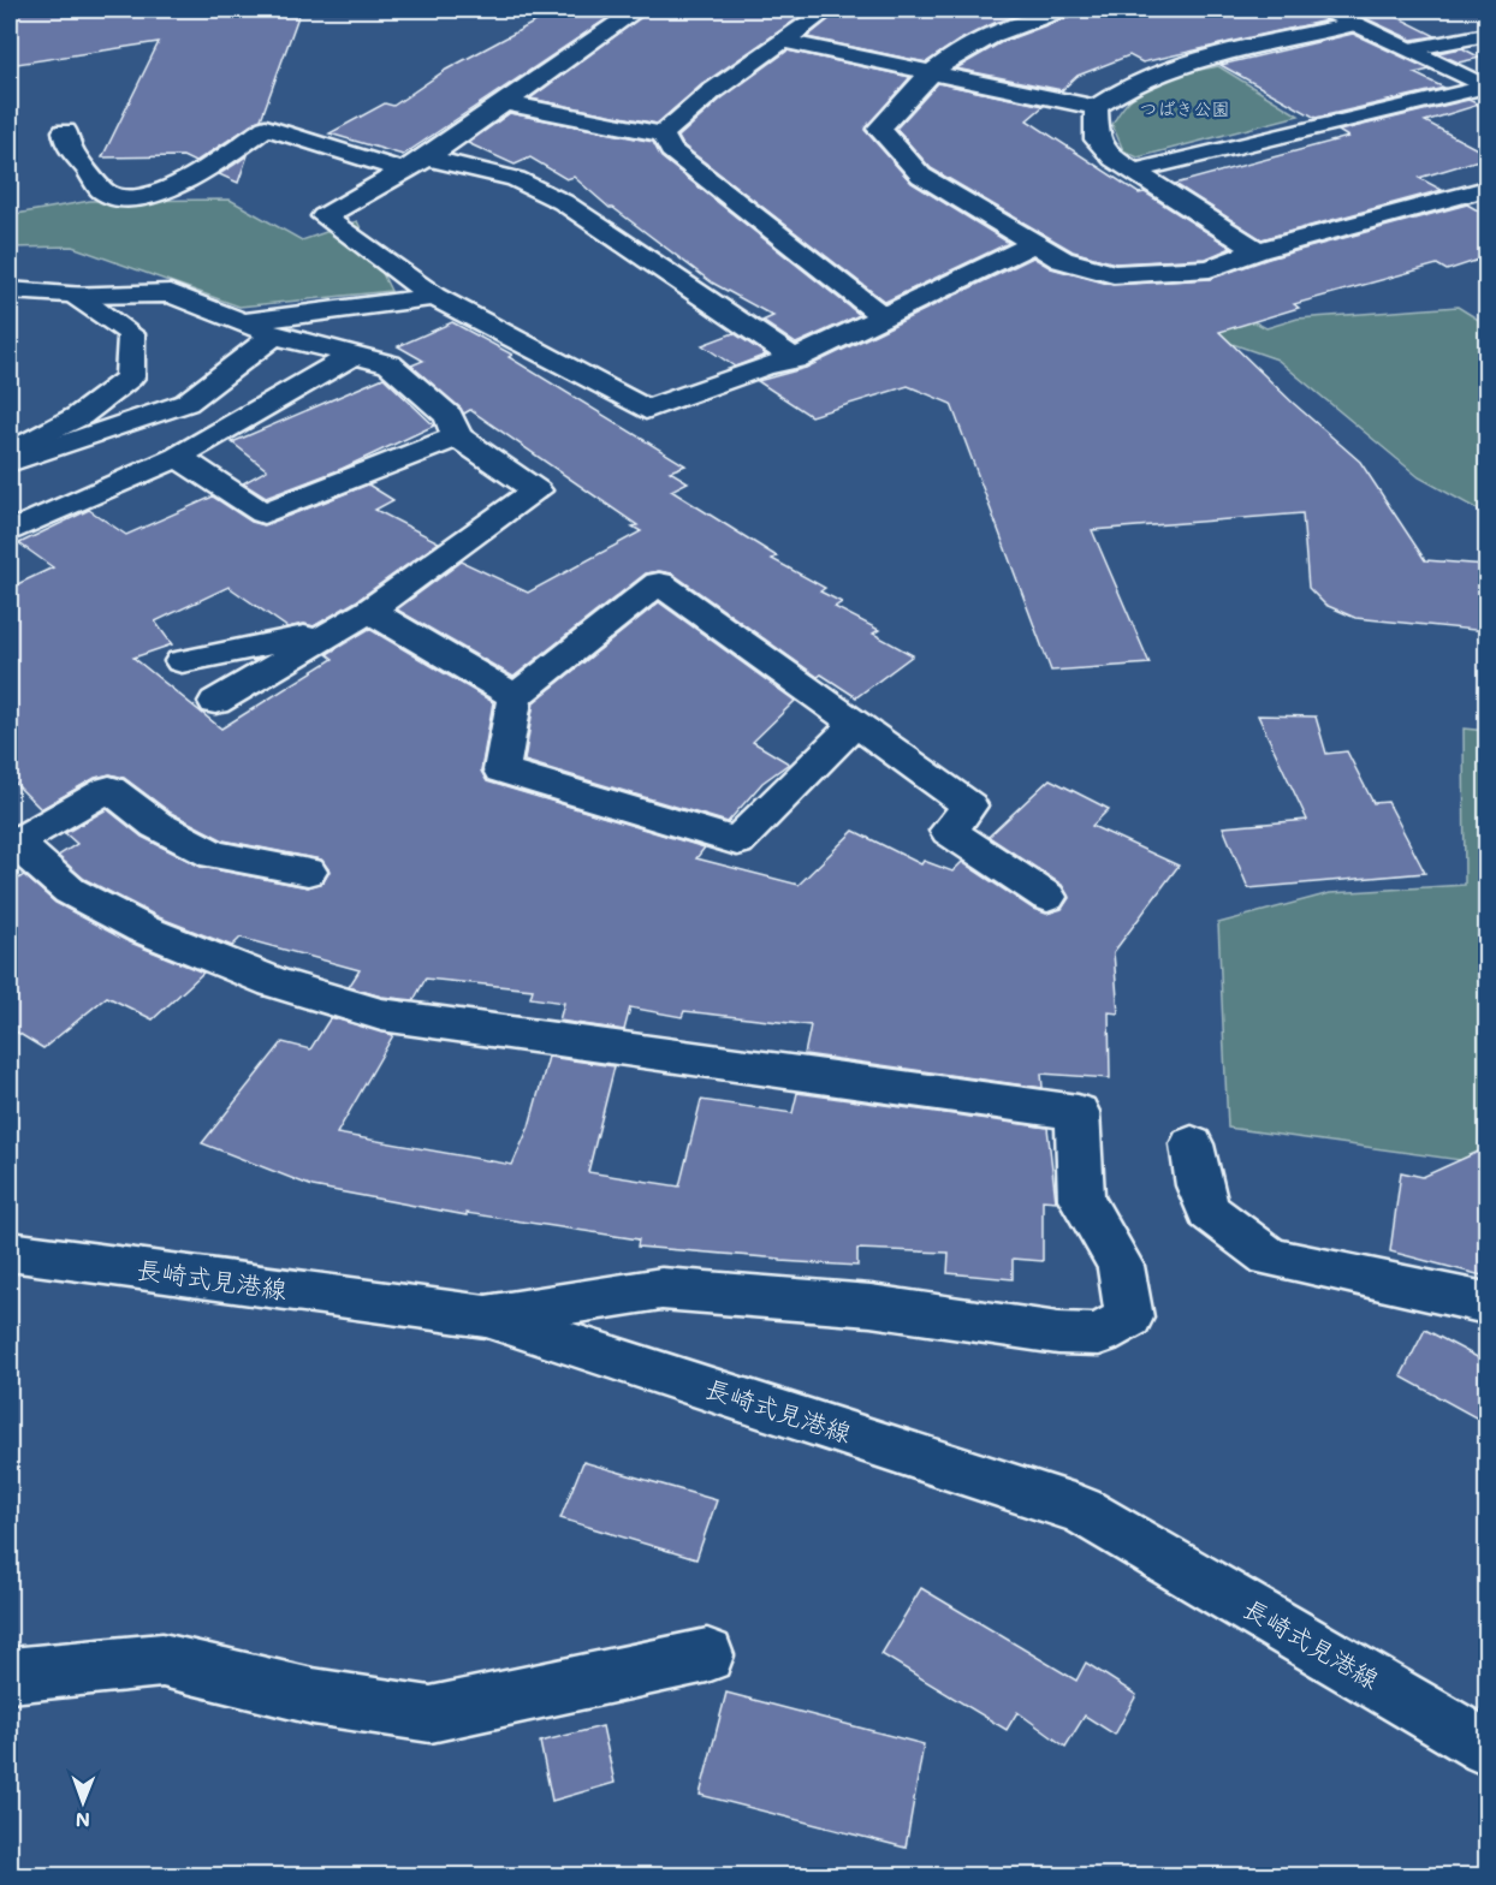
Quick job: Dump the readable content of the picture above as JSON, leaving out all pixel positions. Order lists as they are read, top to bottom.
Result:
{
  "streets": {
    "street": ["長崎式見港線"]
  },
  "parks": ["つばき公園"],
  "north": "bottom"
}
